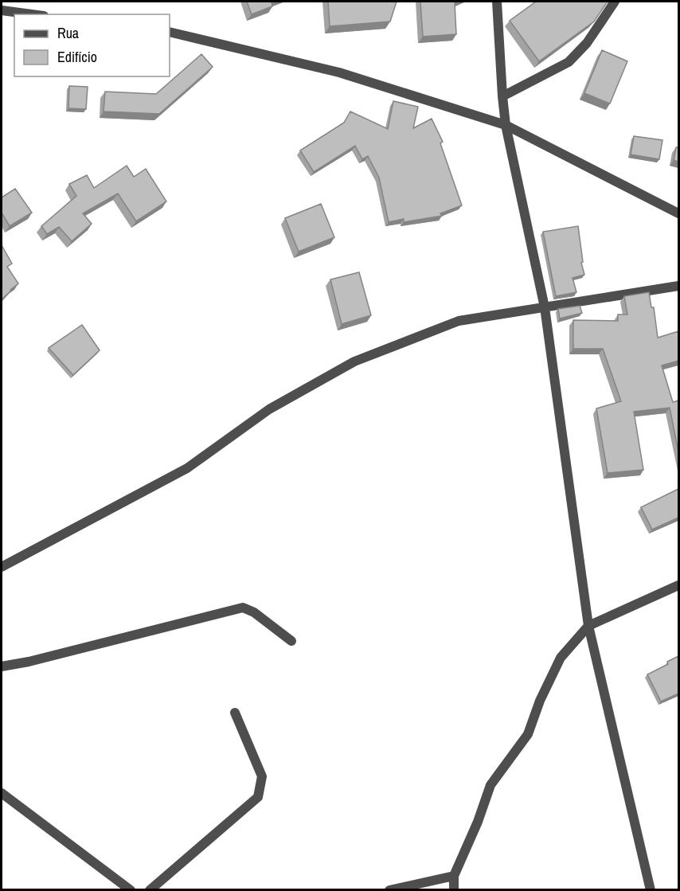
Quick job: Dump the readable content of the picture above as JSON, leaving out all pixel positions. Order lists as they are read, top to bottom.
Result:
{
  "legend": ["Rua", "Edifício"]
}
